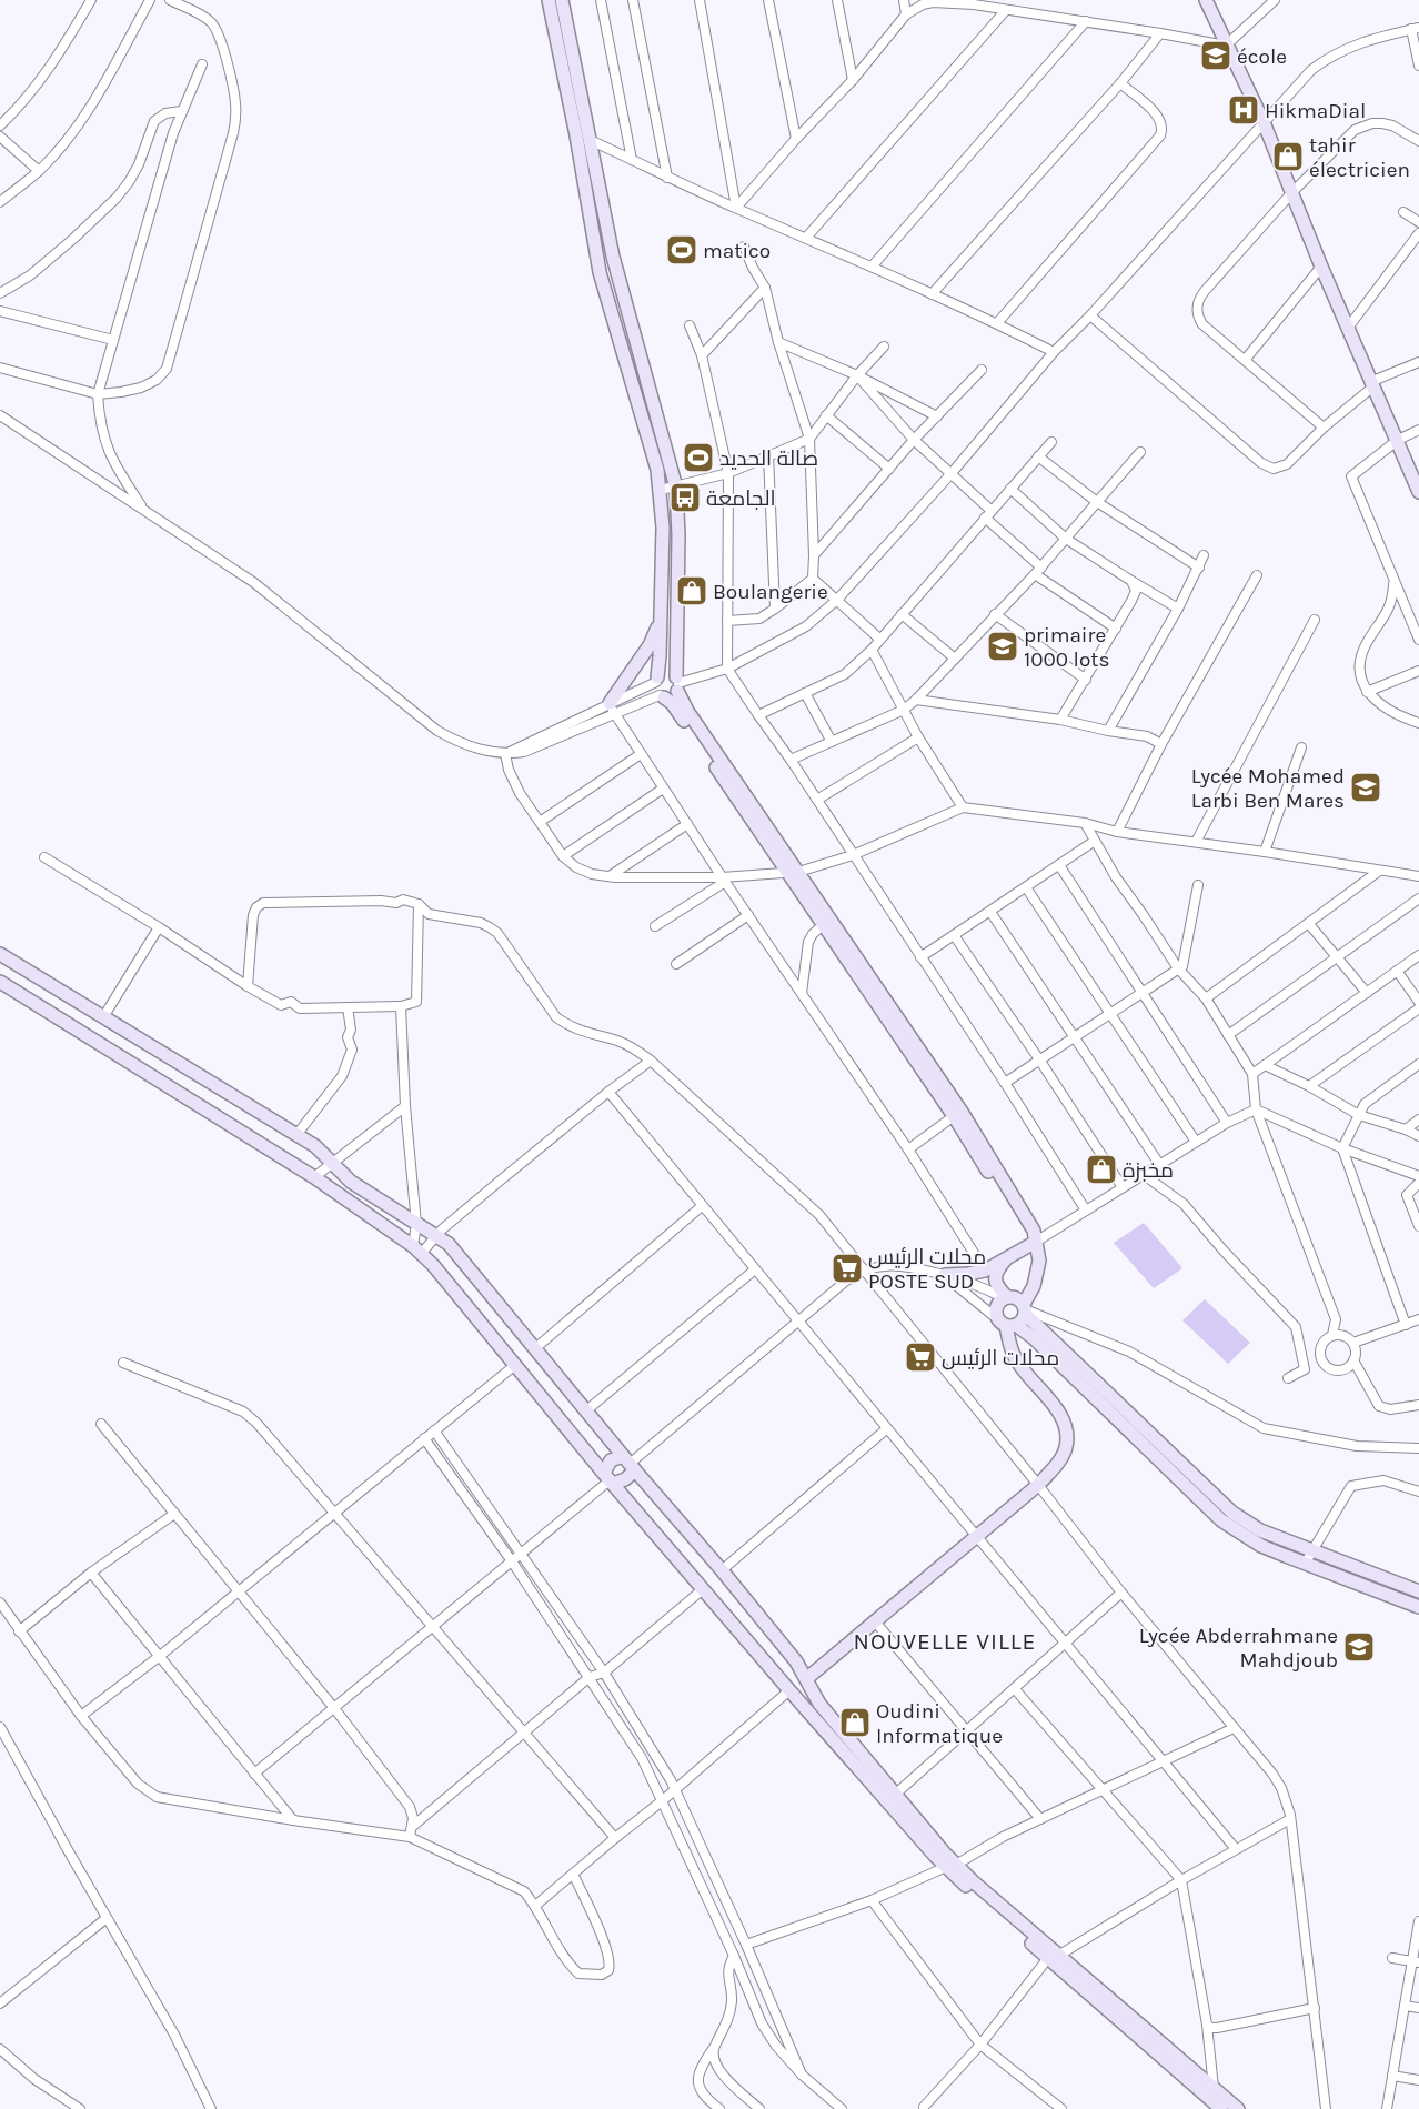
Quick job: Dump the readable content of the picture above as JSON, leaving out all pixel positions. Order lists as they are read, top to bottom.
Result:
{
  "districts": ["NOUVELLE VILLE"],
  "places": {
    "school or university": [
      "école",
      "primaire 1000 lots",
      "Lycée Mohamed Larbi Ben Mares",
      "Lycée Abderrahmane Mahdjoub"
    ],
    "hospital": ["HikmaDial"],
    "shop": [
      "tahir électricien",
      "Boulangerie",
      "مخبزة",
      "Oudini Informatique"
    ],
    "sports": ["matico", "صالة الحديد"],
    "bus stop": ["الجامعة"],
    "supermarket": ["محلات الرئيس POSTE SUD", "محلات الرئيس"]
  }
}
